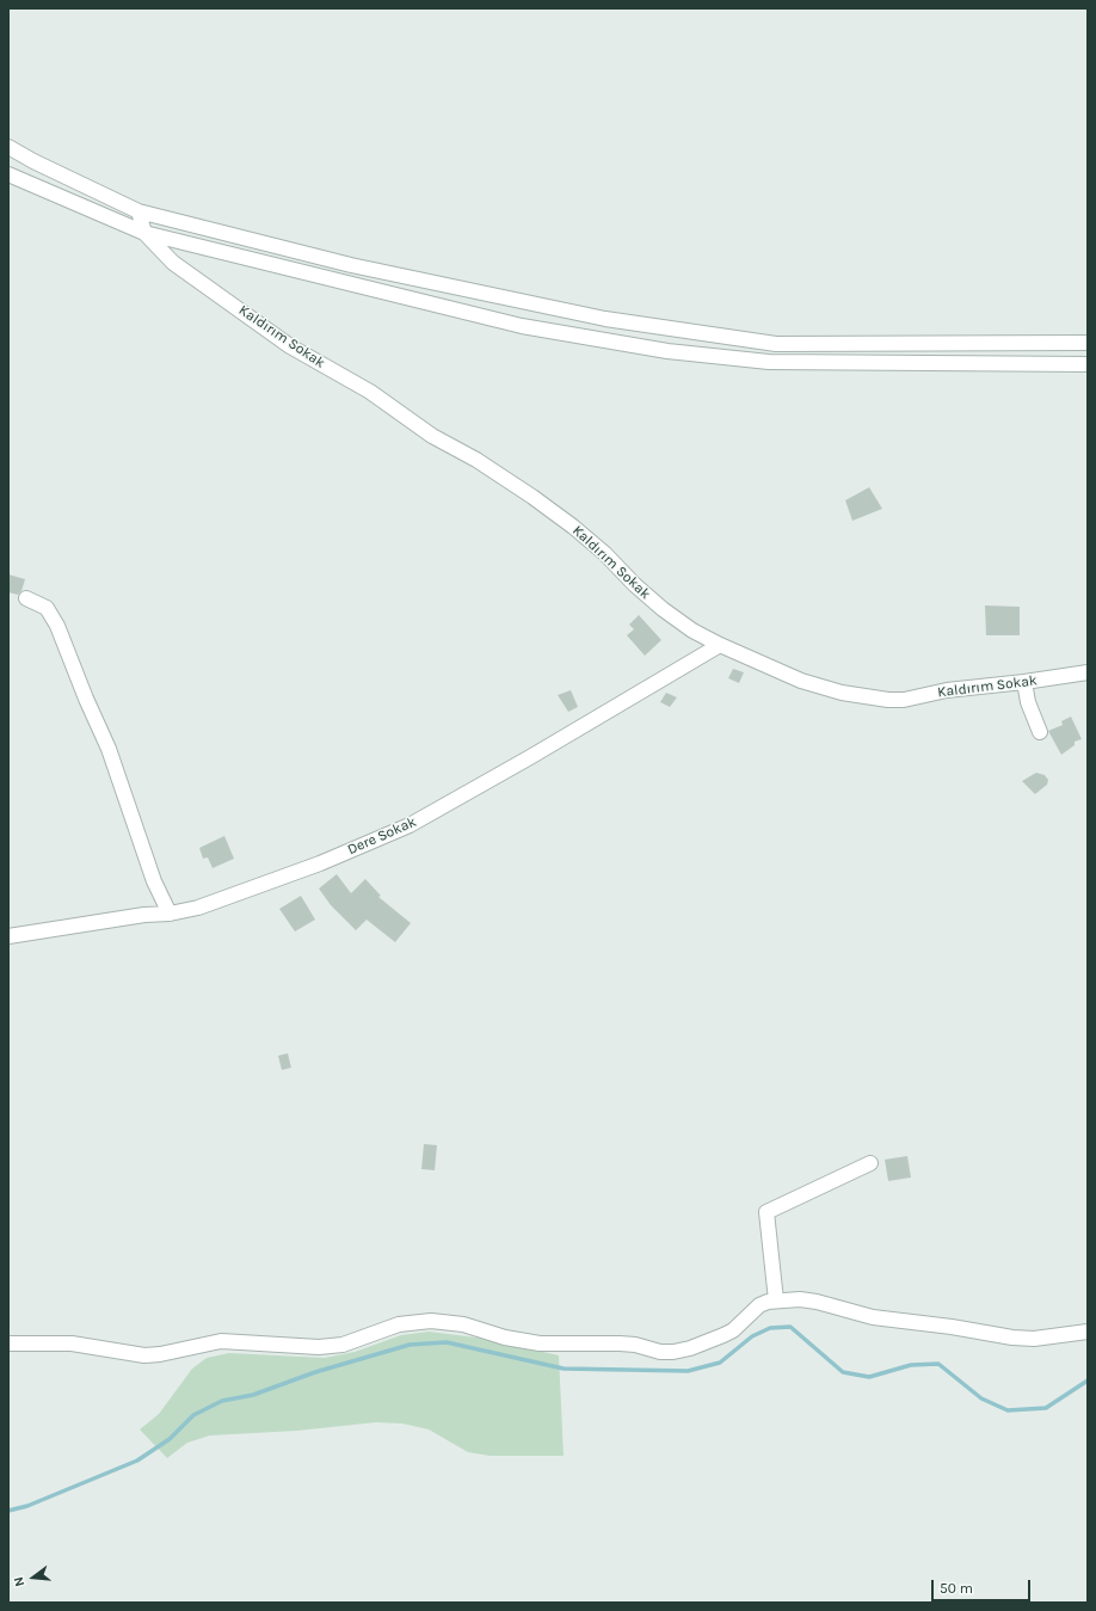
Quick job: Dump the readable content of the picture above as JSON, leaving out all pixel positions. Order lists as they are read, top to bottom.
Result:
{
  "streets": {
    "street": ["Kaldırım Sokak", "Dere Sokak"]
  },
  "crossings": [
    ["Kaldırım Sokak", "Dere Sokak"]
  ],
  "scale_bar": "50 m",
  "north": "left"
}
